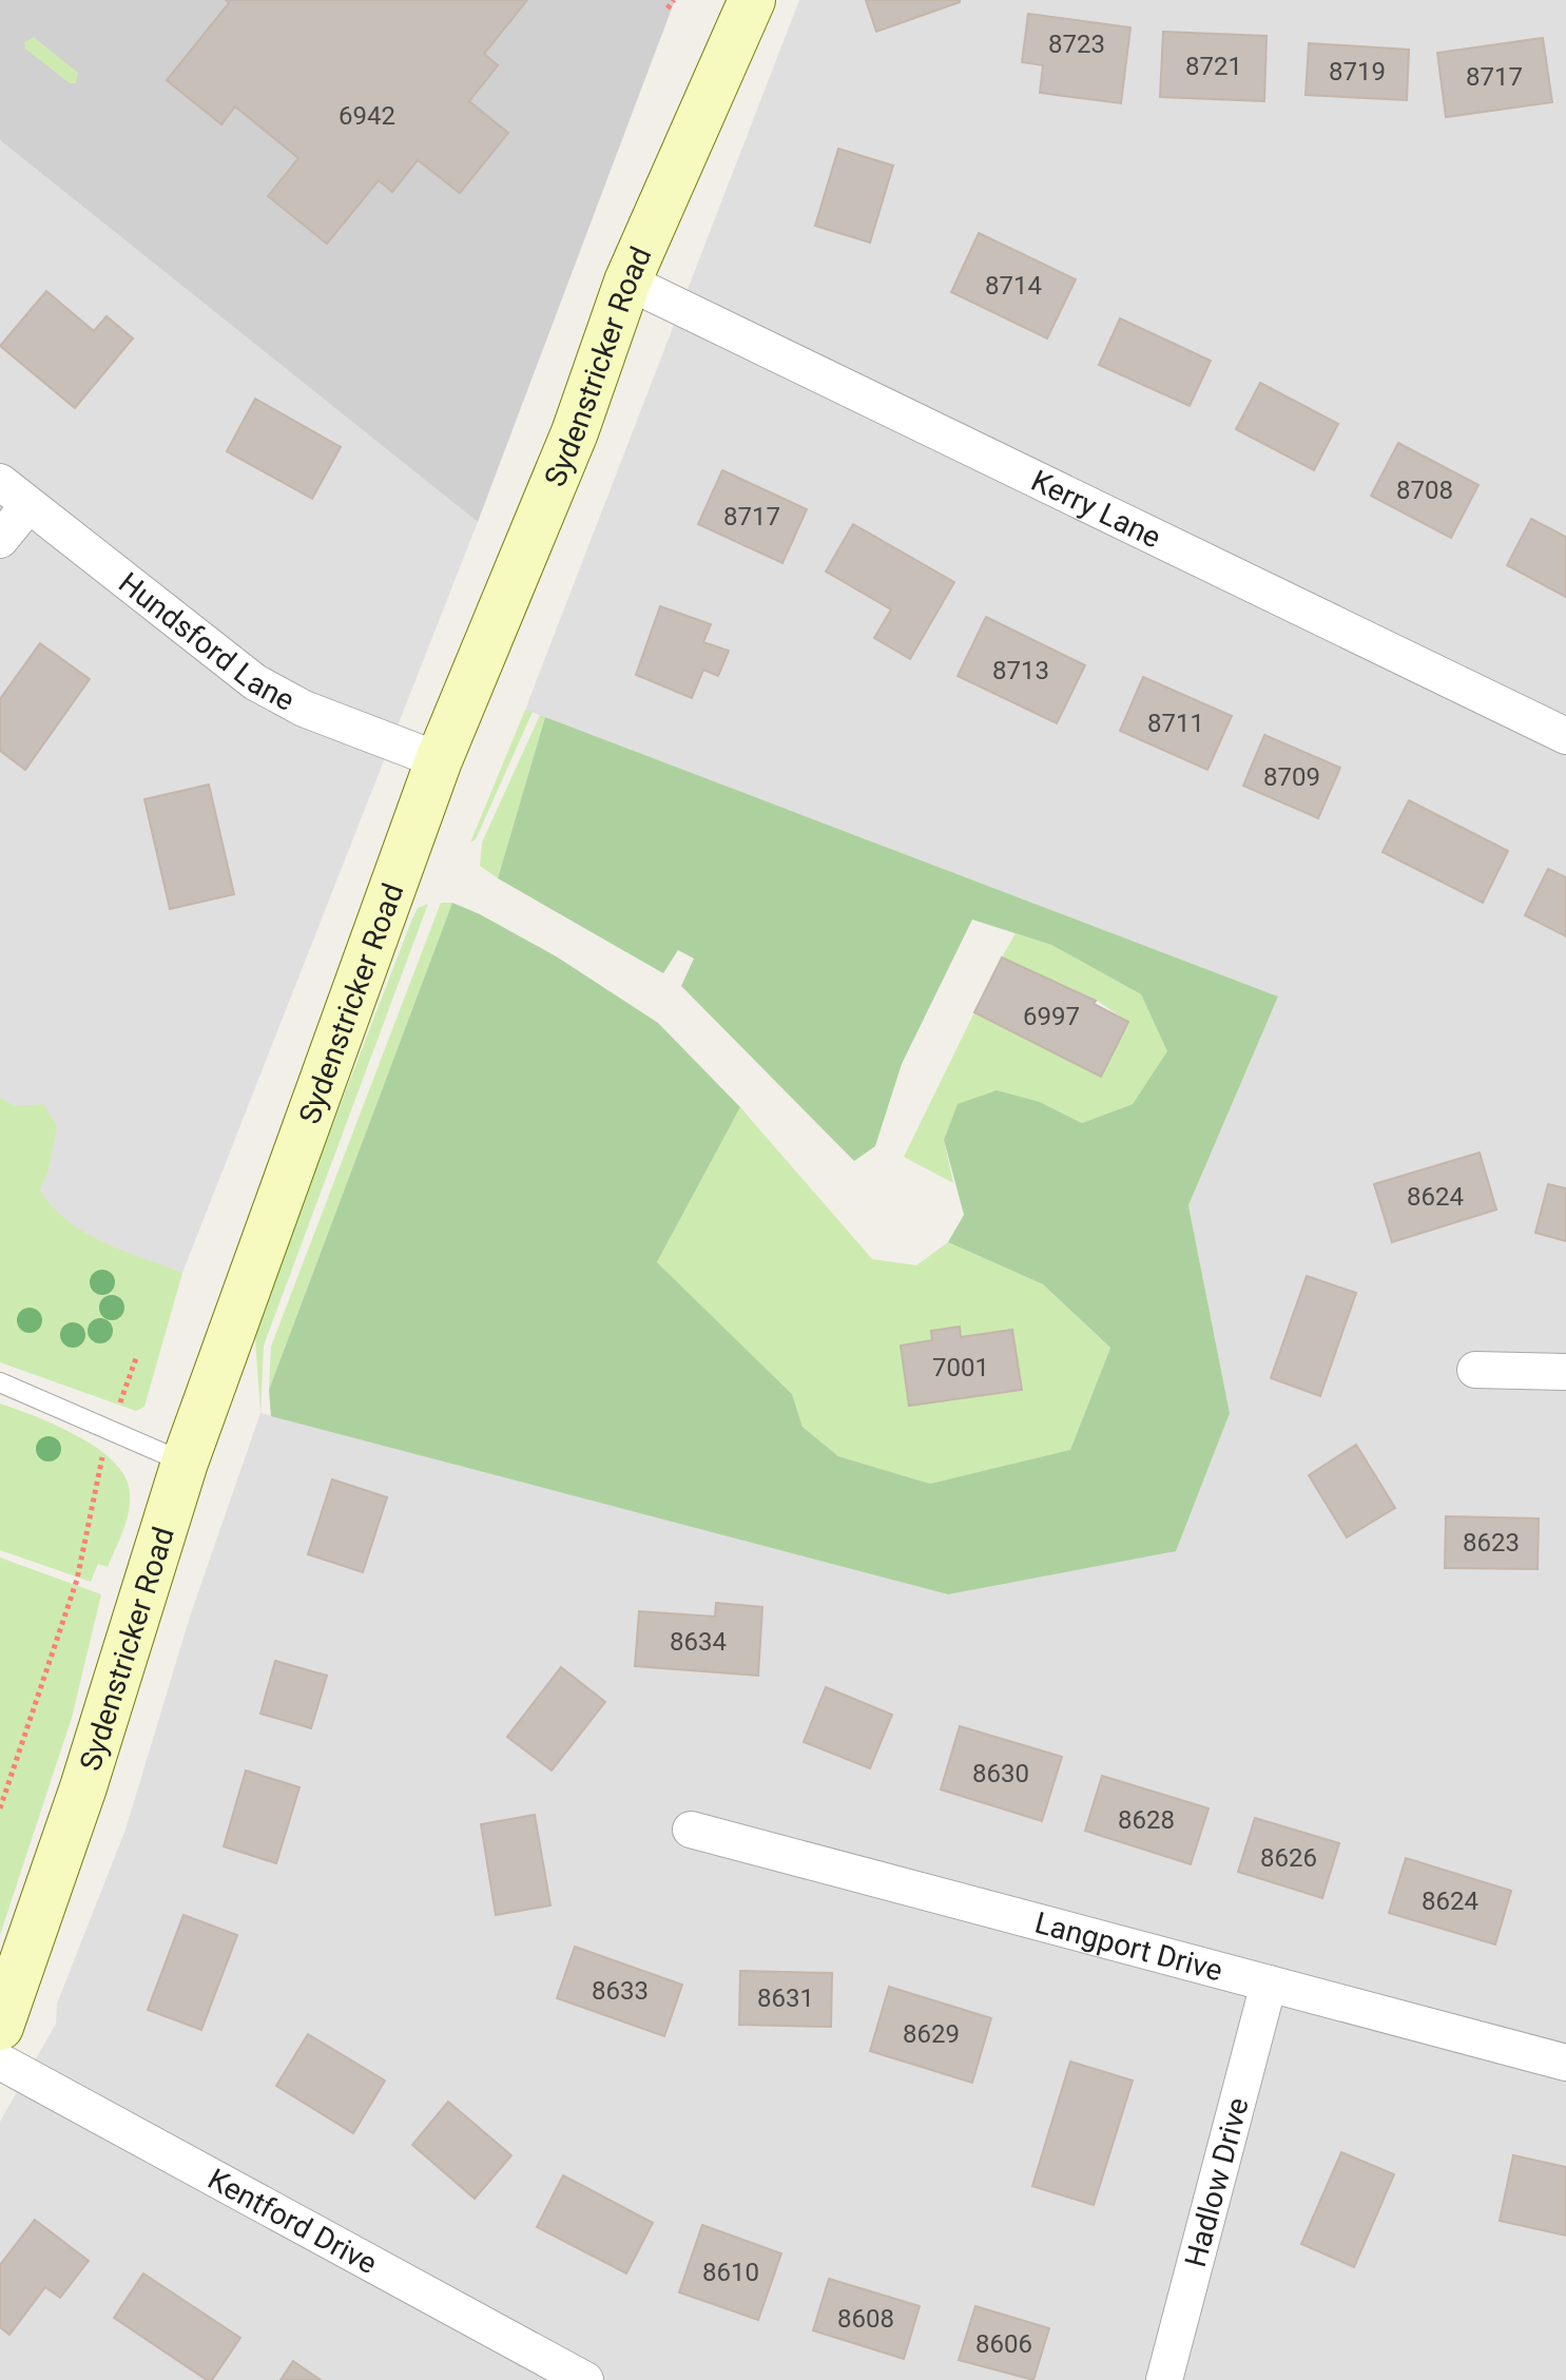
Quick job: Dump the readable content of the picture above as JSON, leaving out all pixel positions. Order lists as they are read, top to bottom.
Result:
{
  "streets": {
    "main road": ["Sydenstricker Road"],
    "street": [
      "Kerry Lane",
      "Hundsford Lane",
      "Langport Drive",
      "Hadlow Drive",
      "Kentford Drive"
    ]
  },
  "crossings": [
    ["Sydenstricker Road", "Kerry Lane"],
    ["Sydenstricker Road", "Hundsford Lane"],
    ["Langport Drive", "Hadlow Drive"]
  ],
  "house_numbers": [
    "8723",
    "8721",
    "8719",
    "8717",
    "6942",
    "8714",
    "8708",
    "8717",
    "8713",
    "8711",
    "8709",
    "6997",
    "8624",
    "7001",
    "8623",
    "8634",
    "8630",
    "8628",
    "8626",
    "8624",
    "8633",
    "8631",
    "8629",
    "8610",
    "8608",
    "8606"
  ]
}
